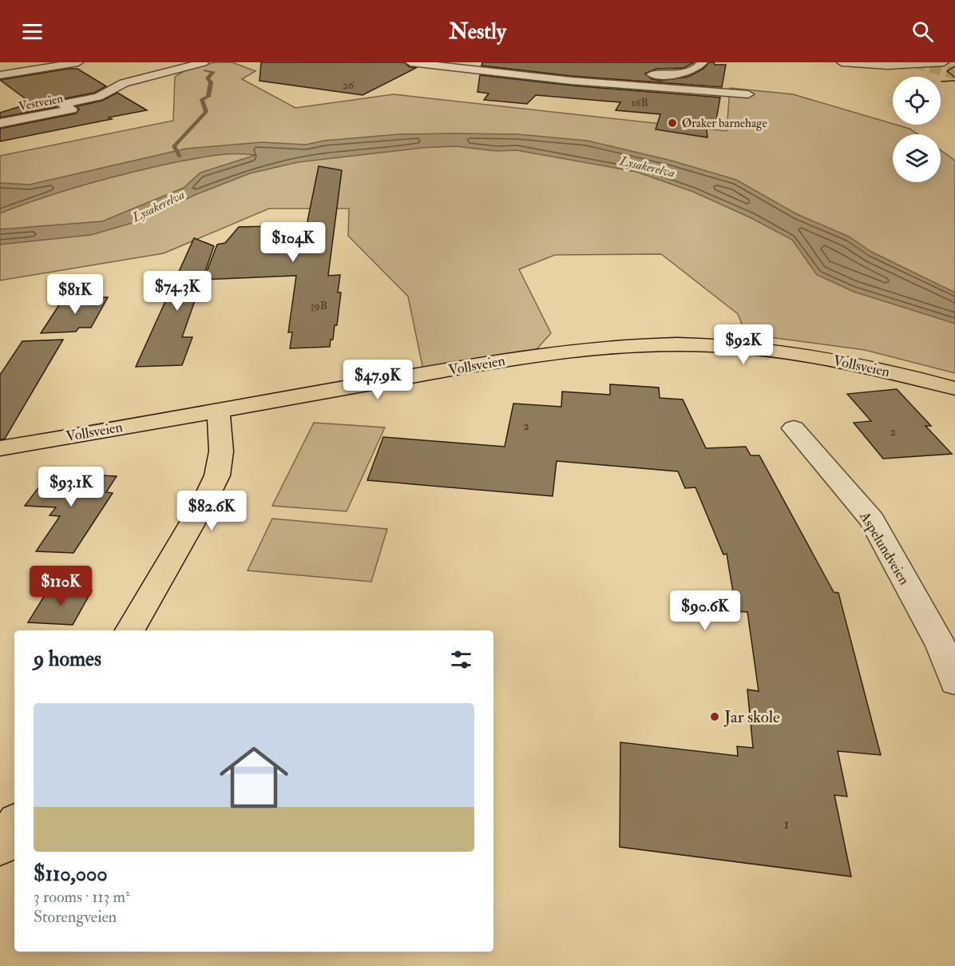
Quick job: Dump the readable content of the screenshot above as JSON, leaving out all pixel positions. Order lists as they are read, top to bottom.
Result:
{
  "streets": {
    "main road": ["Vollsveien"],
    "street": ["Vestveien", "Aspelundveien"]
  },
  "water": ["Lysakerelva"],
  "places": ["Øraker barnehage", "Jar skole"],
  "house_numbers": [
    "26",
    "16B",
    "39B",
    "2",
    "2",
    "1"
  ],
  "page": {
    "header": "Nestly",
    "price": [
      "$104K",
      "$74.3K",
      "$81K",
      "$92K",
      "$47.9K",
      "$93.1K",
      "$82.6K",
      "$110K",
      "$90.6K"
    ],
    "heading": "9 homes",
    "list": [
      {
        "name": "$110,000",
        "note": "3 rooms · 113 m² · Storengveien"
      }
    ]
  }
}
